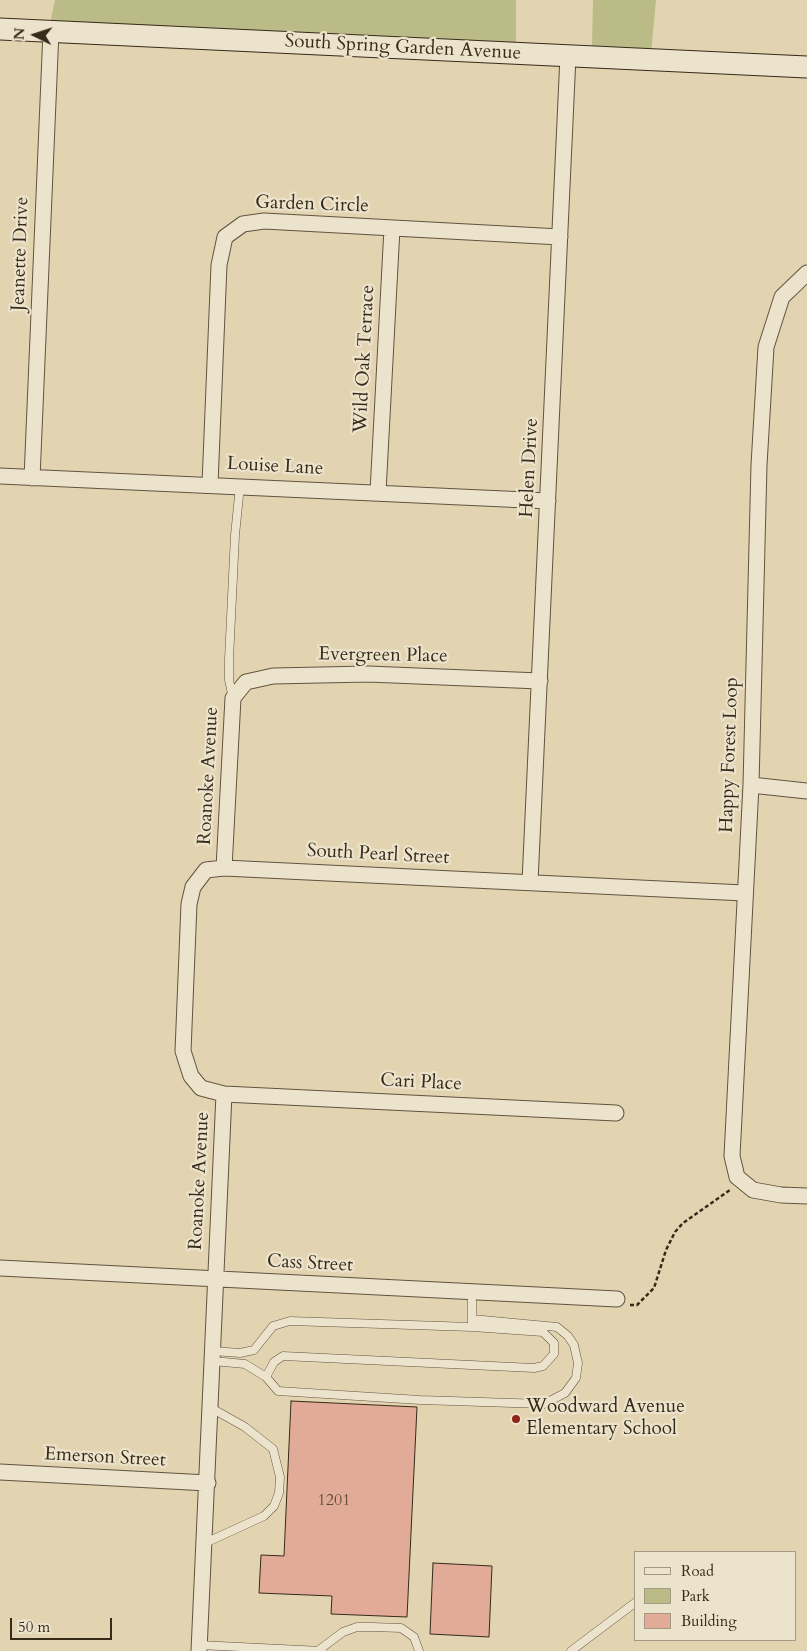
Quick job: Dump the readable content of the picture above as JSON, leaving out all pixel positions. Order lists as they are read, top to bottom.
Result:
{
  "streets": {
    "street": [
      "South Spring Garden Avenue",
      "Garden Circle",
      "Jeanette Drive",
      "Wild Oak Terrace",
      "Louise Lane",
      "Helen Drive",
      "Evergreen Place",
      "Happy Forest Loop",
      "Roanoke Avenue",
      "South Pearl Street",
      "Cari Place",
      "Cass Street",
      "Emerson Street"
    ]
  },
  "crossings": [
    ["South Spring Garden Avenue", "Jeanette Drive"],
    ["South Spring Garden Avenue", "Helen Drive"],
    ["Garden Circle", "Wild Oak Terrace"],
    ["Garden Circle", "Louise Lane"],
    ["Garden Circle", "Helen Drive"],
    ["Jeanette Drive", "Louise Lane"],
    ["Wild Oak Terrace", "Louise Lane"],
    ["Louise Lane", "Helen Drive"],
    ["Helen Drive", "Evergreen Place"],
    ["Helen Drive", "South Pearl Street"],
    ["Evergreen Place", "Roanoke Avenue"],
    ["Happy Forest Loop", "South Pearl Street"],
    ["Roanoke Avenue", "South Pearl Street"],
    ["Roanoke Avenue", "Cari Place"],
    ["Roanoke Avenue", "Cass Street"],
    ["Roanoke Avenue", "Emerson Street"]
  ],
  "places": ["Woodward Avenue Elementary School"],
  "house_numbers": ["1201"],
  "legend": ["Road", "Park", "Building"],
  "scale_bar": "50 m",
  "north": "left"
}
